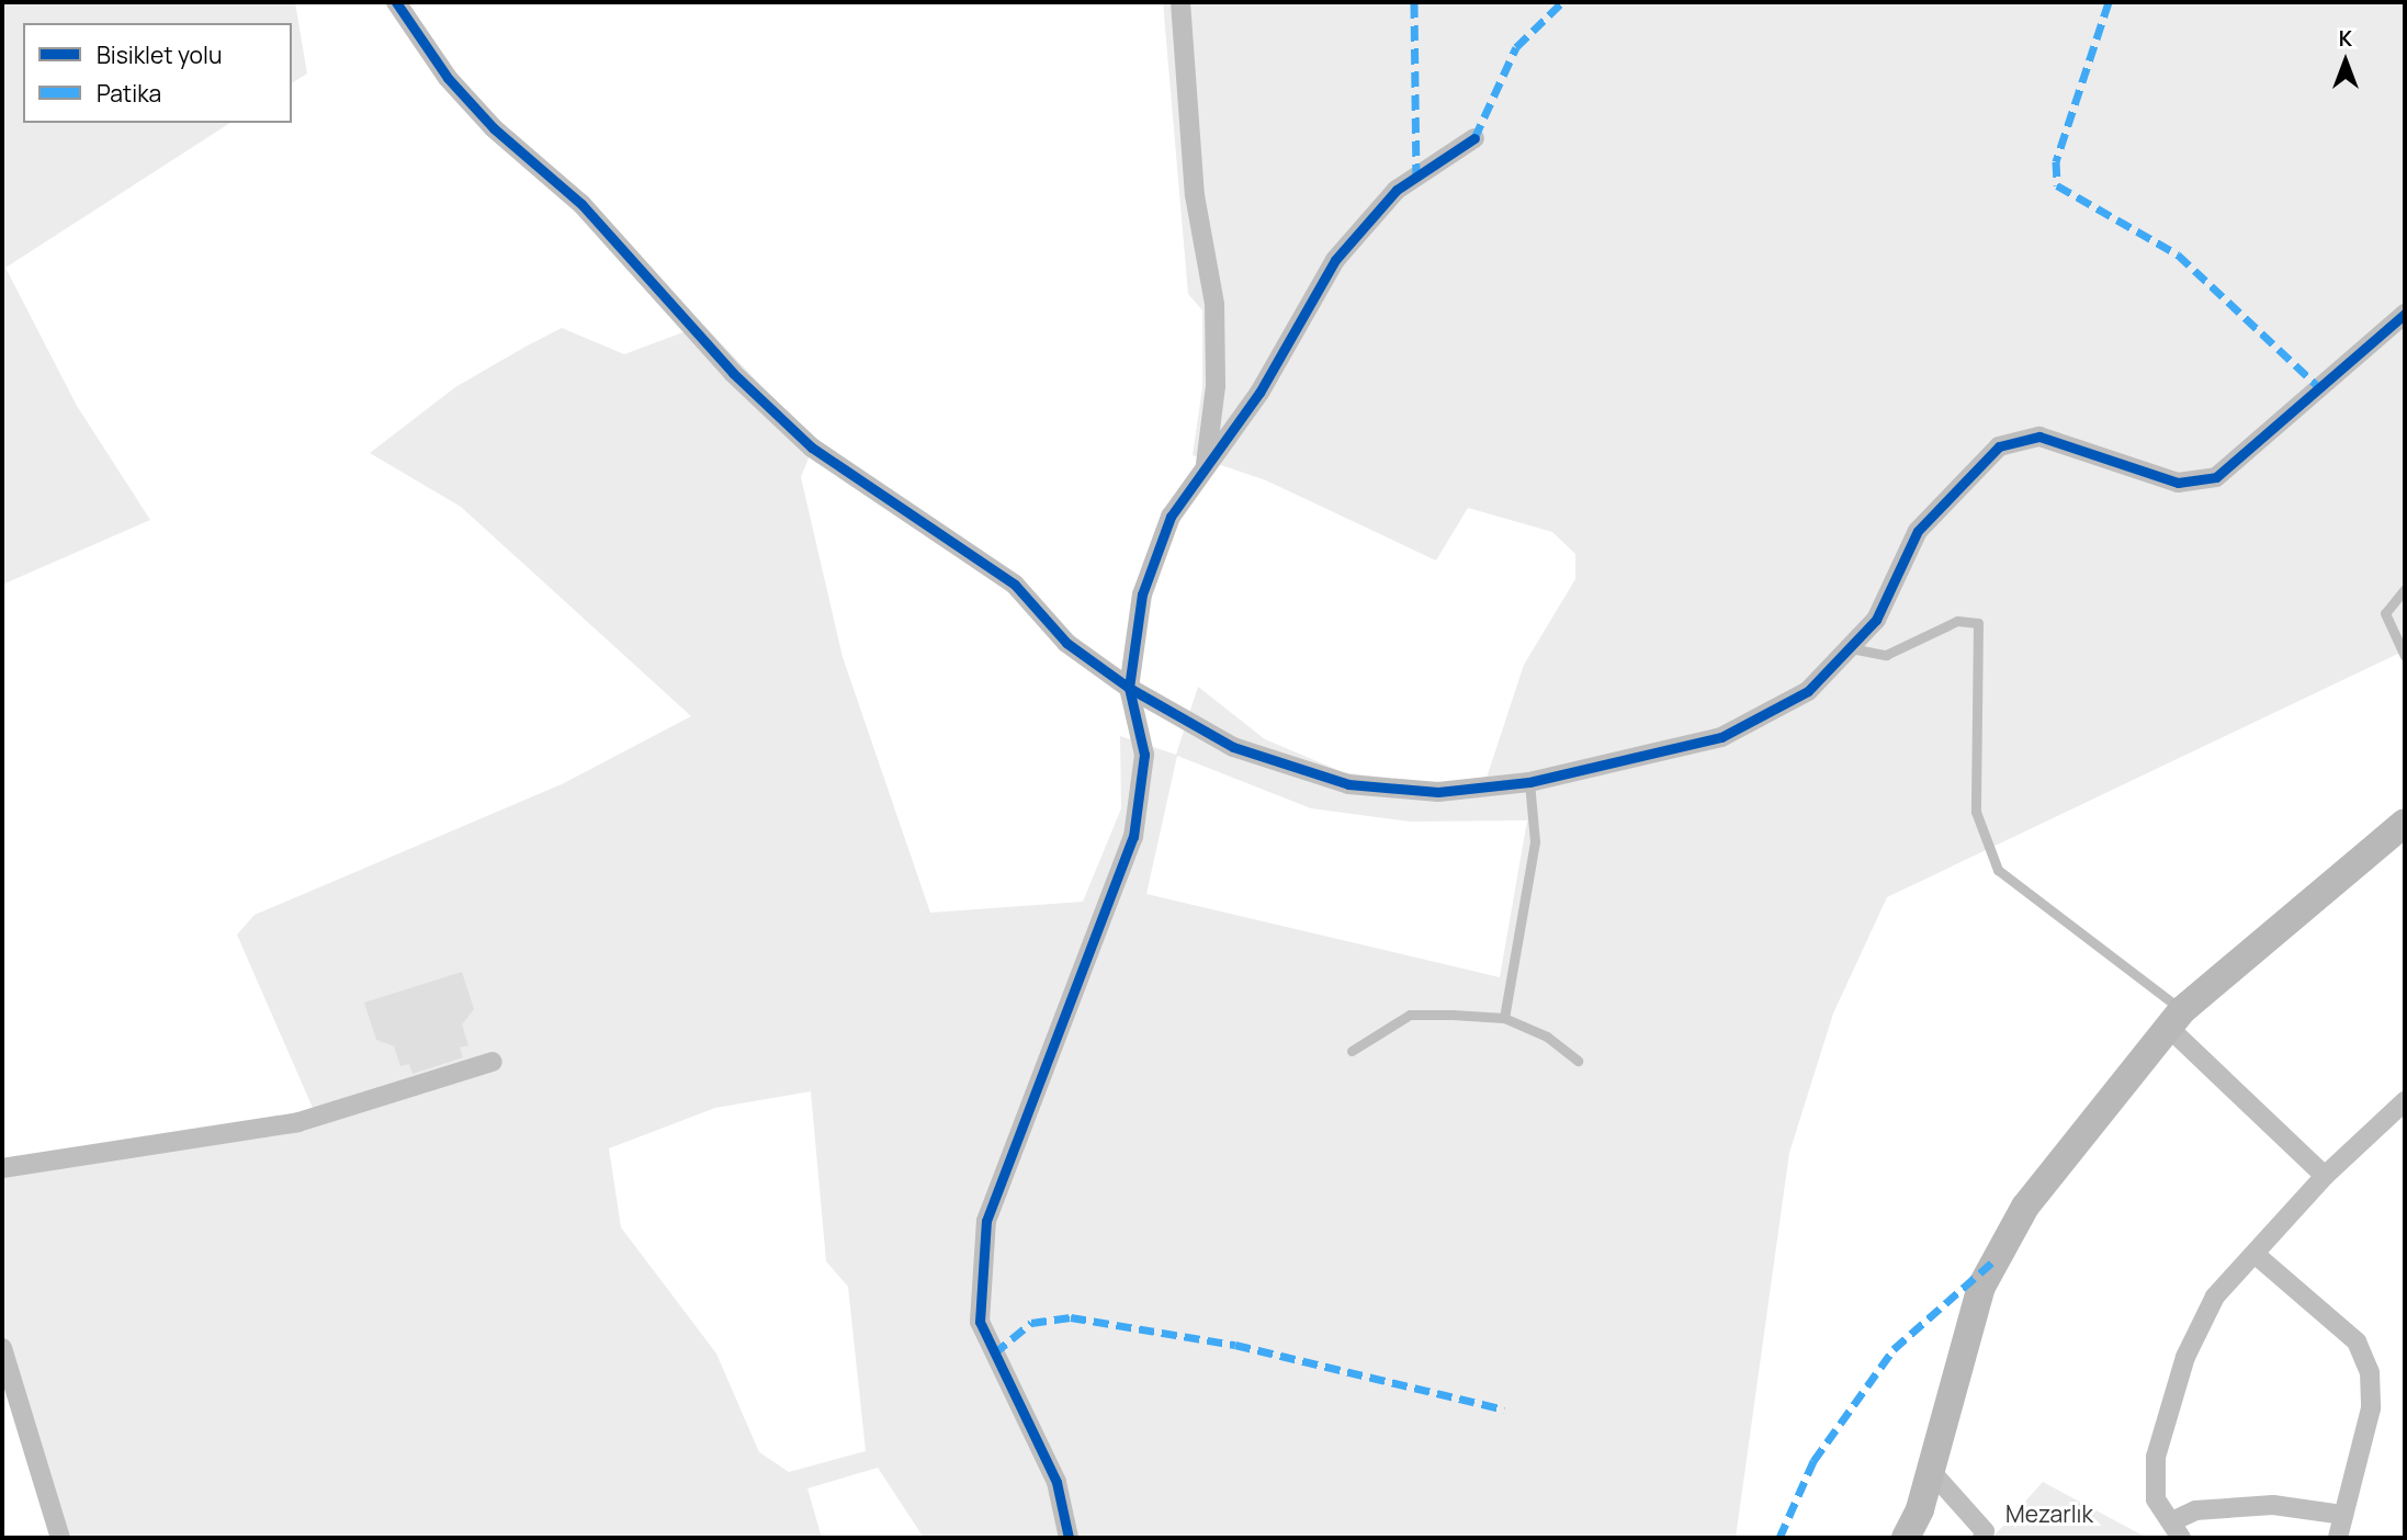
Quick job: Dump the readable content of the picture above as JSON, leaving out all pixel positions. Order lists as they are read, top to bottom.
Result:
{
  "parks": ["Mezarlık"],
  "legend": ["Bisiklet yolu", "Patika"],
  "north": "top"
}
